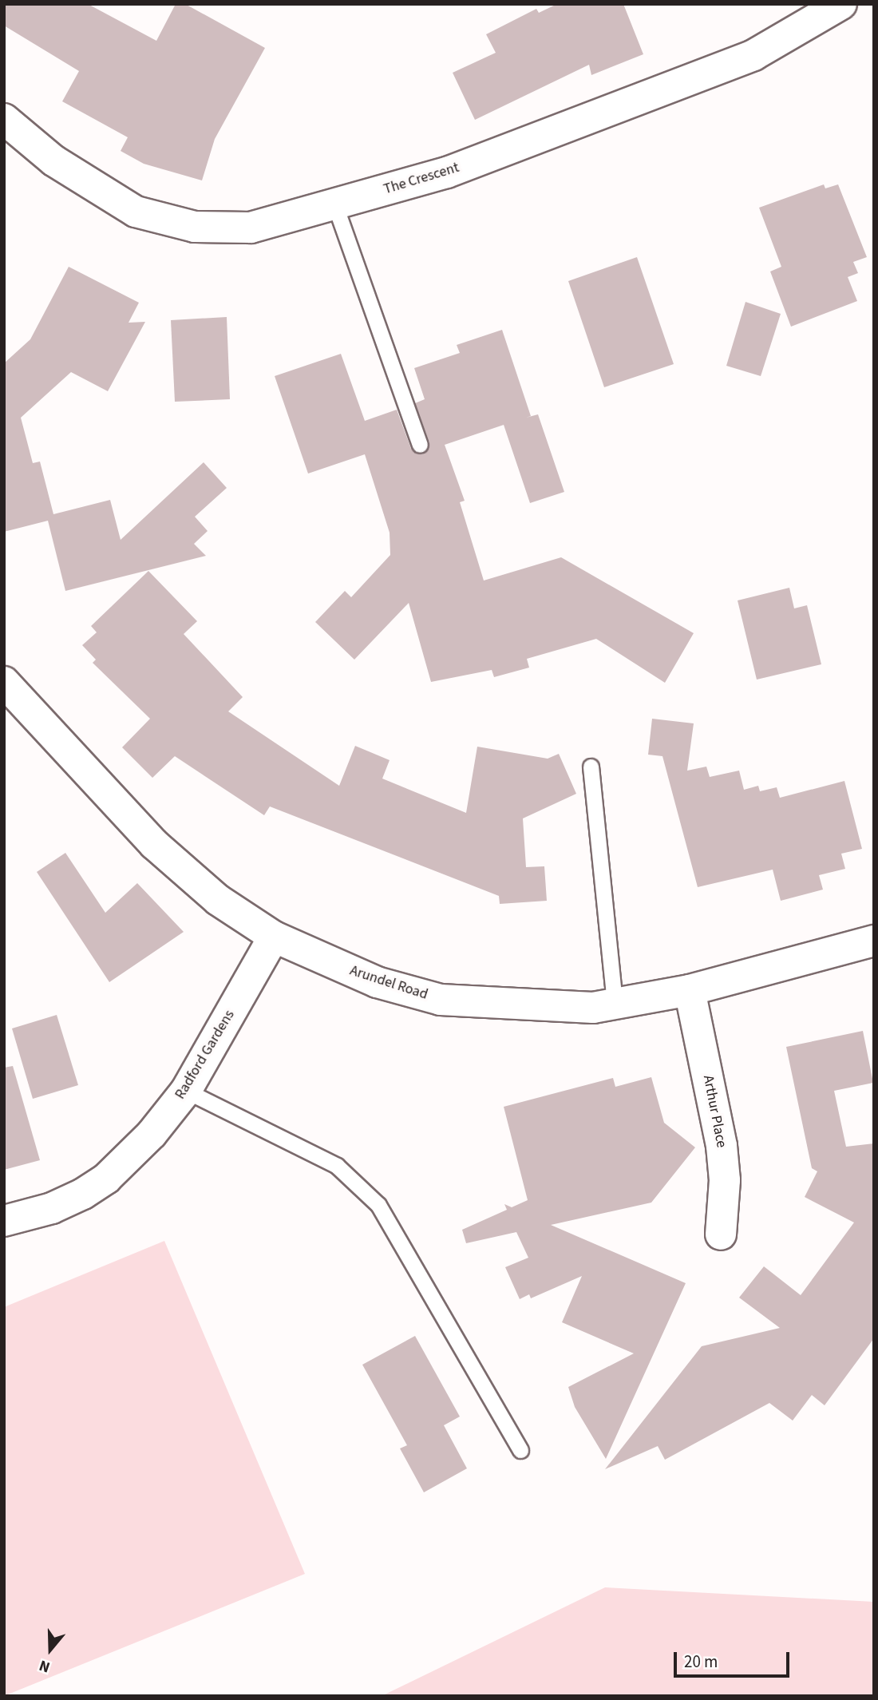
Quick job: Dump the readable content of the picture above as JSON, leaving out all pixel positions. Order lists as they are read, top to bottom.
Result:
{
  "streets": {
    "street": [
      "The Crescent",
      "Arundel Road",
      "Radford Gardens",
      "Arthur Place"
    ]
  },
  "crossings": [
    ["Arundel Road", "Radford Gardens"],
    ["Arundel Road", "Arthur Place"]
  ],
  "scale_bar": "20 m",
  "north": "bottom"
}
